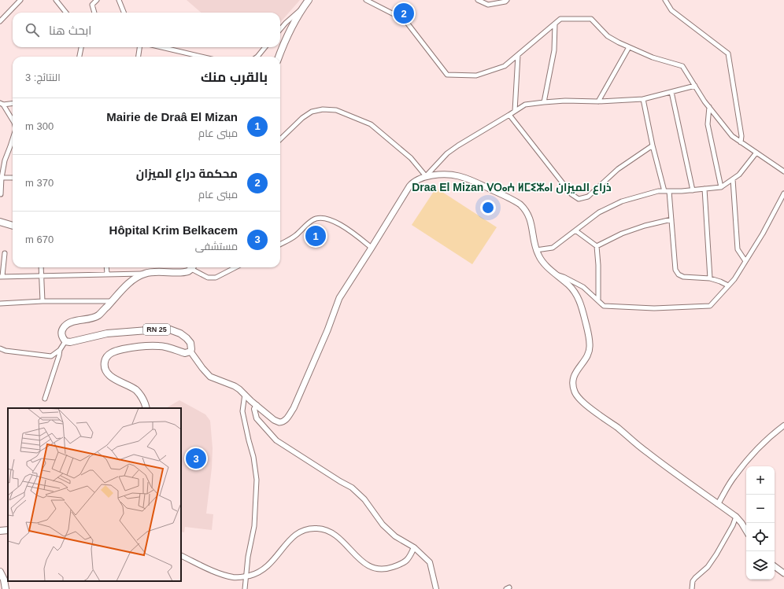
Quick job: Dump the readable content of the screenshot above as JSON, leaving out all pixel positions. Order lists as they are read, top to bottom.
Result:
{
  "streets": {
    "main road": ["RN 25"]
  },
  "districts": ["Draa El Mizan ⴸⵔⴰⵄ ⵍⵎⵉⵣⴰⵏ ذراع الميزان"],
  "page": {
    "pins": ["2", "1", "3"],
    "search": "ابحث هنا",
    "heading": ["بالقرب منك", "النتائج: 3"],
    "list": [
      {
        "mark": "1",
        "name": "Mairie de Draâ El Mizan",
        "note": "مبنى عام",
        "value": "300 m"
      },
      {
        "mark": "2",
        "name": "محكمة دراع الميزان",
        "note": "مبنى عام",
        "value": "370 m"
      },
      {
        "mark": "3",
        "name": "Hôpital Krim Belkacem",
        "note": "مستشفى",
        "value": "670 m"
      }
    ],
    "map_buttons": ["+", "−"]
  }
}
